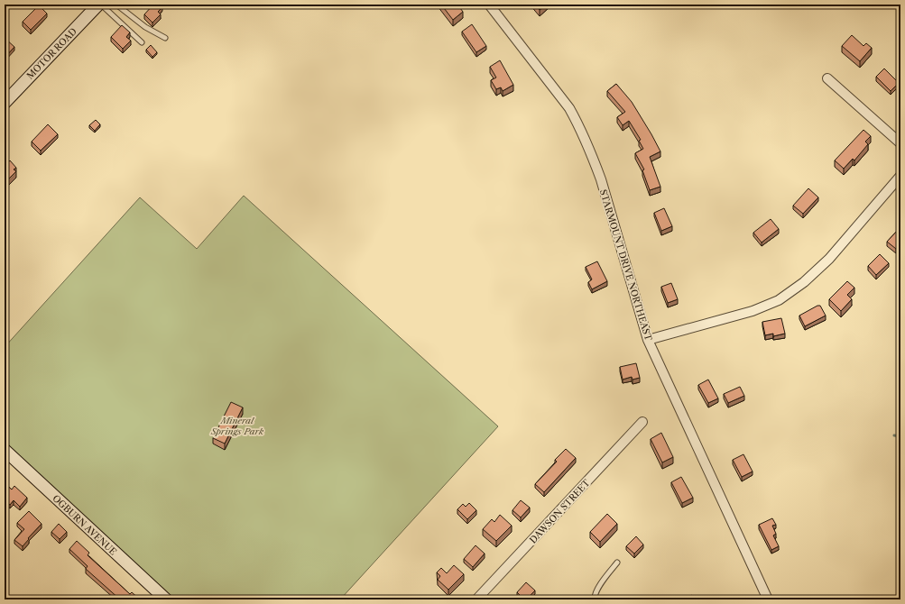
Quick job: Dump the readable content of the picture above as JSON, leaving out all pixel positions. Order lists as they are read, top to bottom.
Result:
{
  "streets": {
    "street": [
      "MOTOR ROAD",
      "STARMOUNT DRIVE NORTHEAST",
      "DAWSON STREET",
      "OGBURN AVENUE"
    ]
  },
  "parks": ["Mineral Springs Park"]
}
